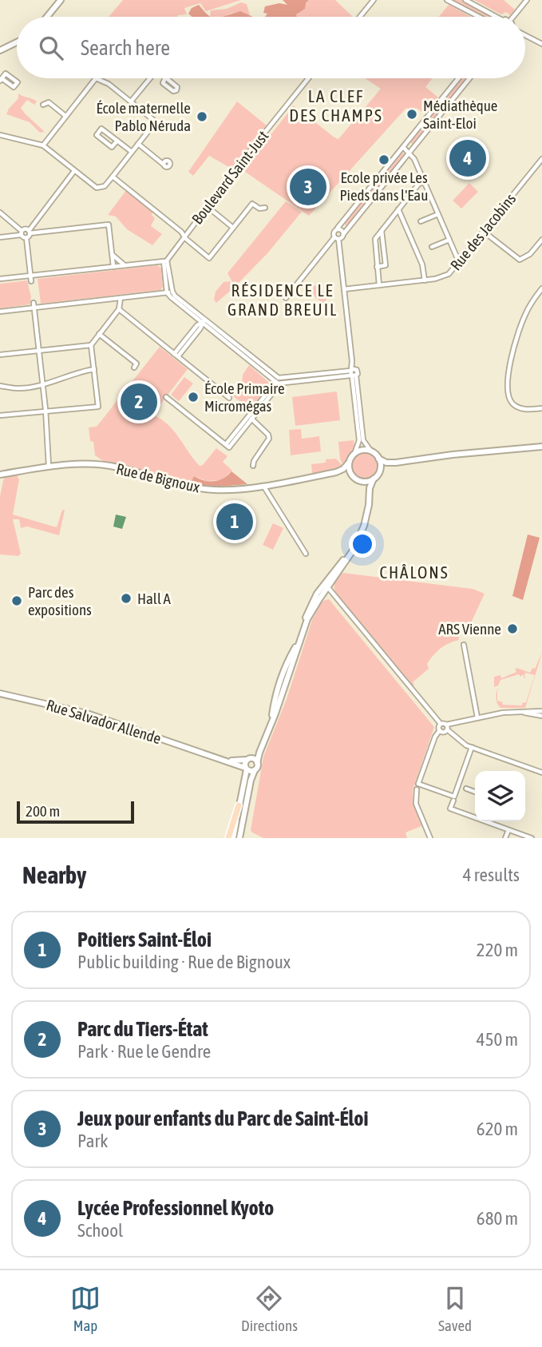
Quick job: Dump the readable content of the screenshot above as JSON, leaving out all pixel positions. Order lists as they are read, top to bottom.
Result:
{
  "streets": {
    "street": [
      "Boulevard Saint-Just",
      "Rue des Jacobins",
      "Rue de Bignoux",
      "Rue Salvador Allende"
    ]
  },
  "districts": ["LA CLEF DES CHAMPS", "RÉSIDENCE LE GRAND BREUIL", "CHÂLONS"],
  "places": [
    "Médiathèque Saint-Eloi",
    "École maternelle Pablo Néruda",
    "Ecole privée Les Pieds dans l'Eau",
    "École Primaire Micromégas",
    "Hall A",
    "Parc des expositions",
    "ARS Vienne"
  ],
  "scale_bar": "200 m",
  "page": {
    "search": "Search here",
    "pins": [
      "4",
      "3",
      "2",
      "1"
    ],
    "scale": "200 m",
    "heading": ["Nearby", "4 results"],
    "list": [
      {
        "mark": "1",
        "name": "Poitiers Saint-Éloi",
        "note": "Public building · Rue de Bignoux",
        "value": "220 m"
      },
      {
        "mark": "2",
        "name": "Parc du Tiers-État",
        "note": "Park · Rue le Gendre",
        "value": "450 m"
      },
      {
        "mark": "3",
        "name": "Jeux pour enfants du Parc de Saint-Éloi",
        "note": "Park",
        "value": "620 m"
      },
      {
        "mark": "4",
        "name": "Lycée Professionnel Kyoto",
        "note": "School",
        "value": "680 m"
      }
    ],
    "nav": ["Map", "Directions", "Saved"]
  }
}
